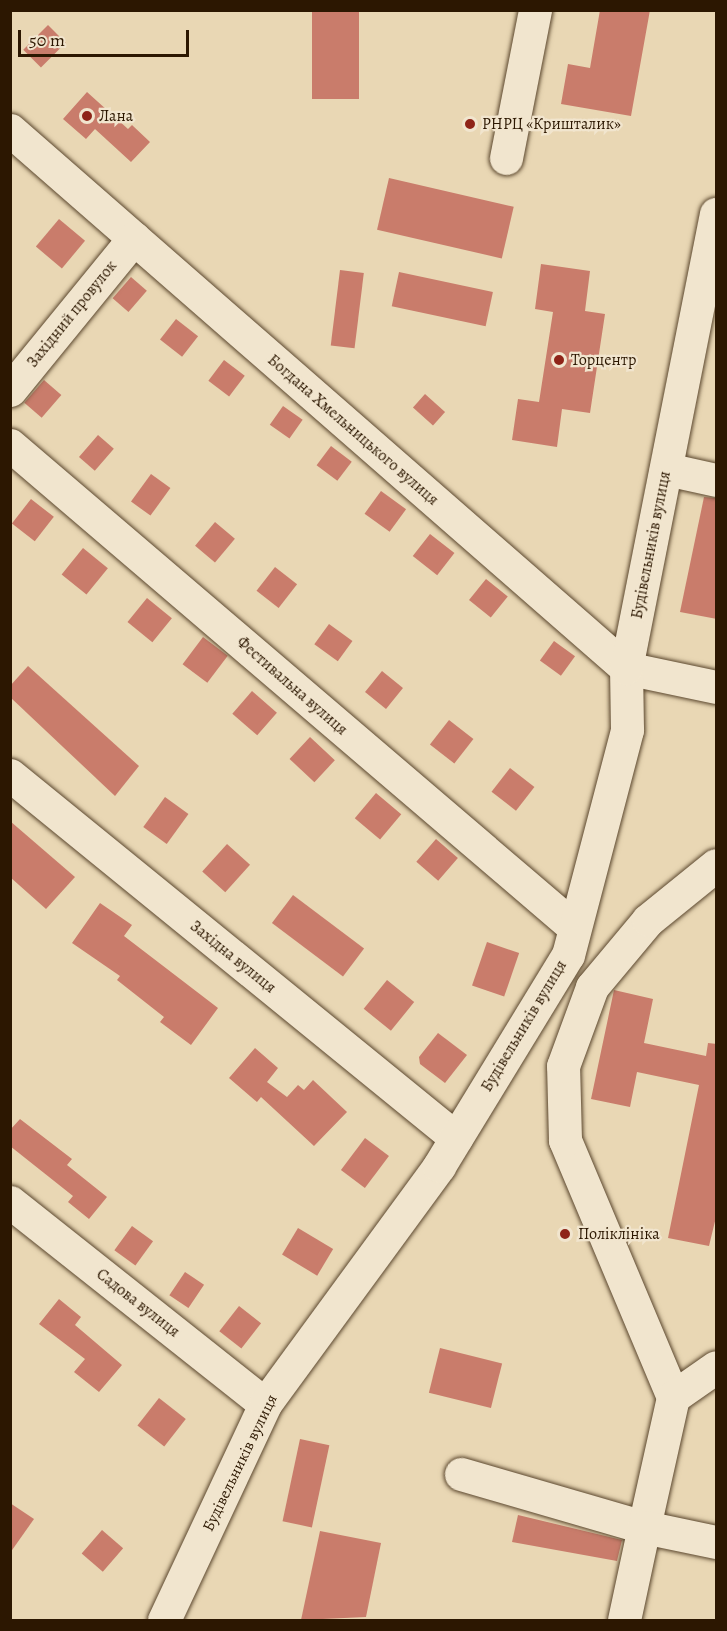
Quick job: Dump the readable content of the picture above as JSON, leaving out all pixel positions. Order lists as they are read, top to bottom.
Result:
{
  "streets": {
    "street": [
      "Західний провулок",
      "Богдана Хмельницького вулиця",
      "Будівельників вулиця",
      "Фестивальна вулиця",
      "Західна вулиця",
      "Садова вулиця"
    ]
  },
  "crossings": [
    ["Західний провулок", "Богдана Хмельницького вулиця"],
    ["Богдана Хмельницького вулиця", "Будівельників вулиця"],
    ["Будівельників вулиця", "Фестивальна вулиця"],
    ["Будівельників вулиця", "Західна вулиця"],
    ["Будівельників вулиця", "Садова вулиця"]
  ],
  "places": [
    "Лана",
    "РНРЦ «Кришталик»",
    "Торцентр",
    "Поліклініка"
  ],
  "scale_bar": "50 m"
}
